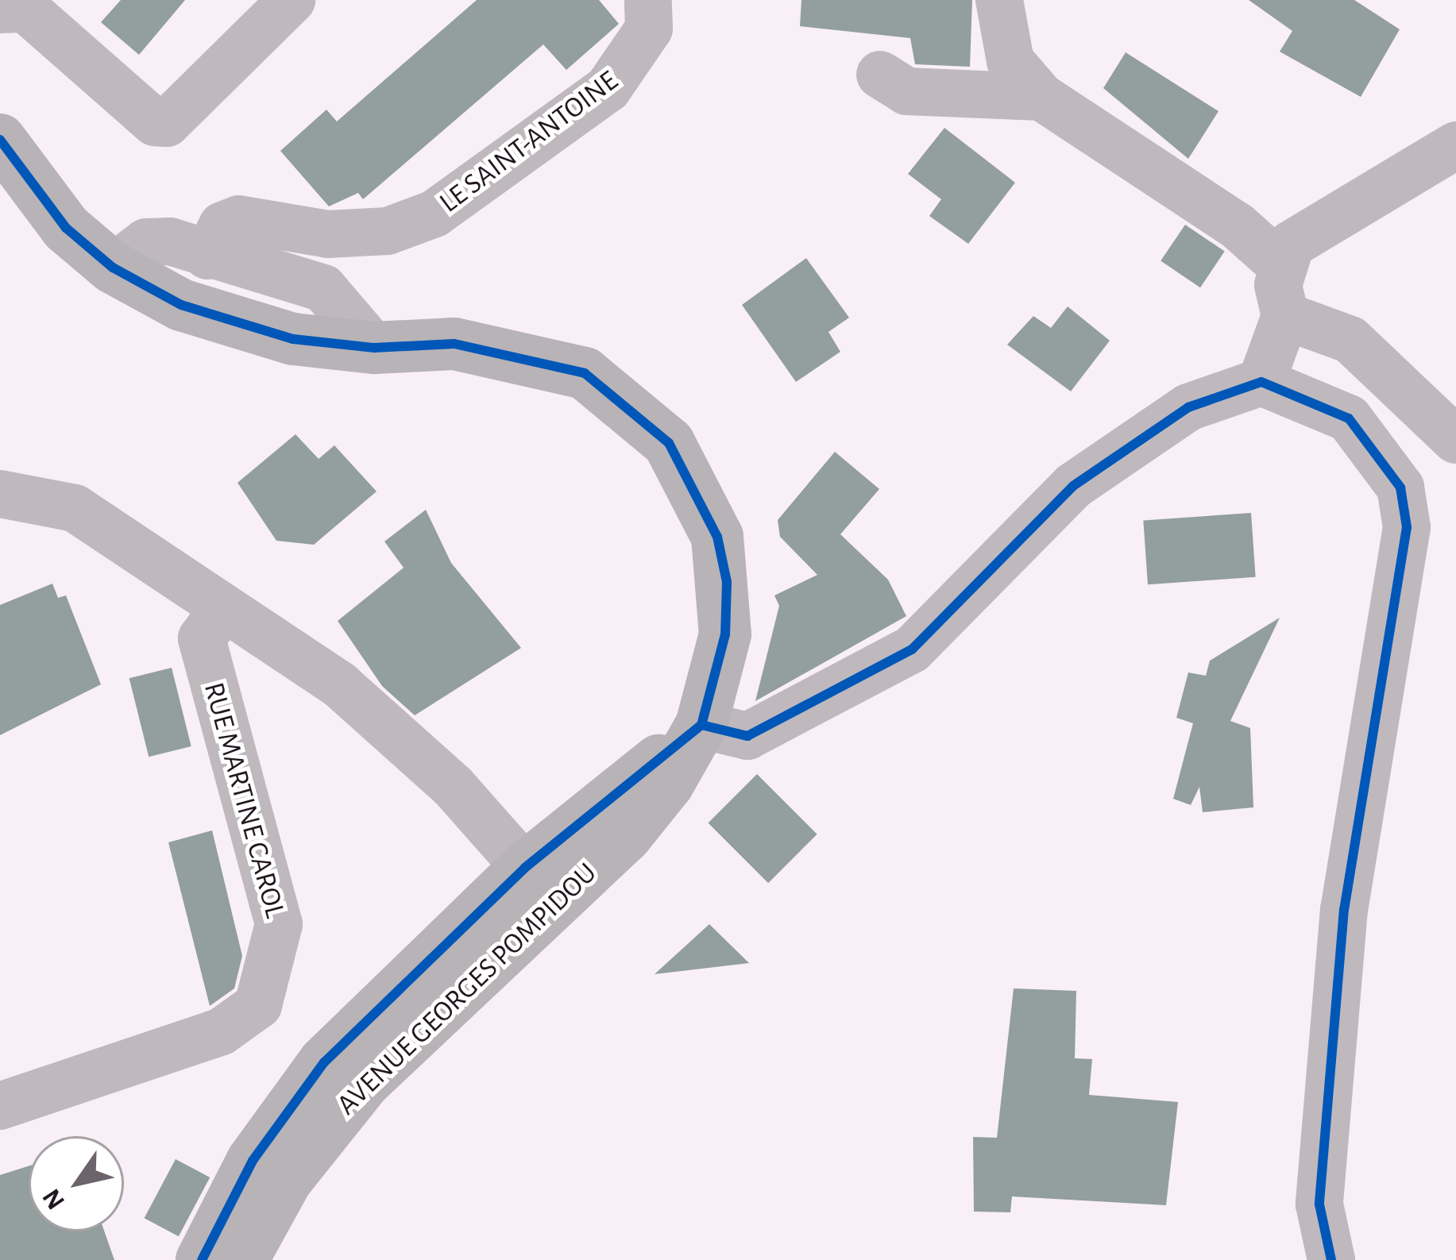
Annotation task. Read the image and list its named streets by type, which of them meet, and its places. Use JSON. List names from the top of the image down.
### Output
{
  "streets": {
    "main road": ["AVENUE GEORGES POMPIDOU"],
    "street": ["LE SAINT-ANTOINE", "RUE MARTINE CAROL"]
  },
  "north": "bottom left"
}
